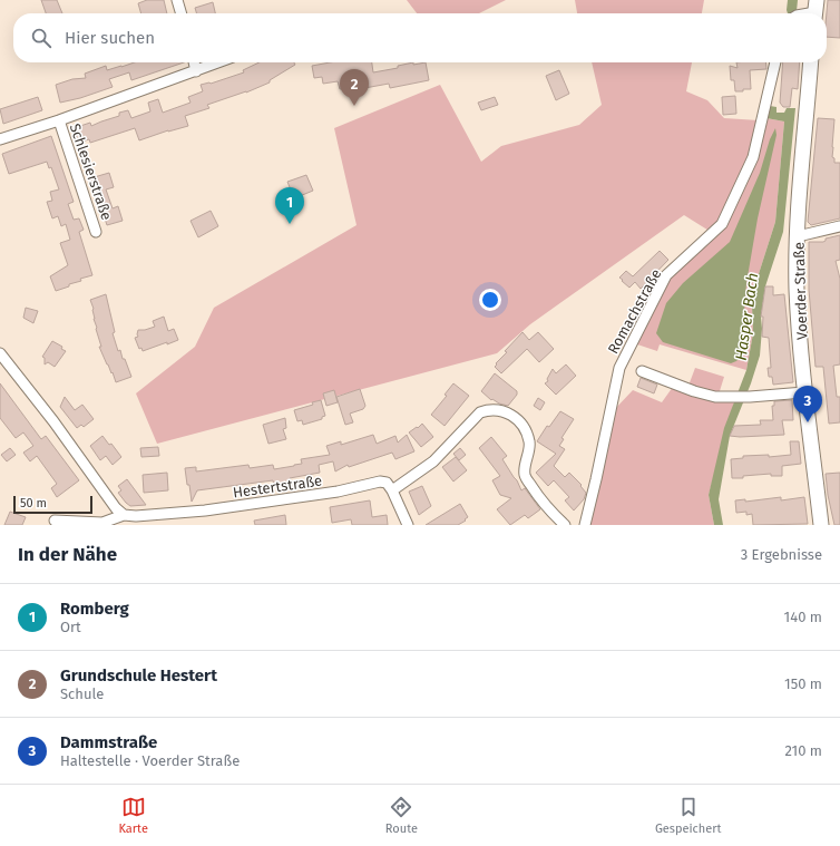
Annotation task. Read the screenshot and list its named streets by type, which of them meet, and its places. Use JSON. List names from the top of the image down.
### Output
{
  "streets": {
    "main road": ["Voerder Straße"],
    "street": ["Schlesierstraße", "Romachstraße", "Hestertstraße"]
  },
  "water": ["Hasper Bach"],
  "scale_bar": "50 m",
  "page": {
    "search": "Hier suchen",
    "pins": ["2", "1", "3"],
    "scale": "50 m",
    "heading": ["In der Nähe", "3 Ergebnisse"],
    "list": [
      {
        "mark": "1",
        "name": "Romberg",
        "note": "Ort",
        "value": "140 m"
      },
      {
        "mark": "2",
        "name": "Grundschule Hestert",
        "note": "Schule",
        "value": "150 m"
      },
      {
        "mark": "3",
        "name": "Dammstraße",
        "note": "Haltestelle · Voerder Straße",
        "value": "210 m"
      }
    ],
    "nav": ["Karte", "Route", "Gespeichert"]
  }
}
